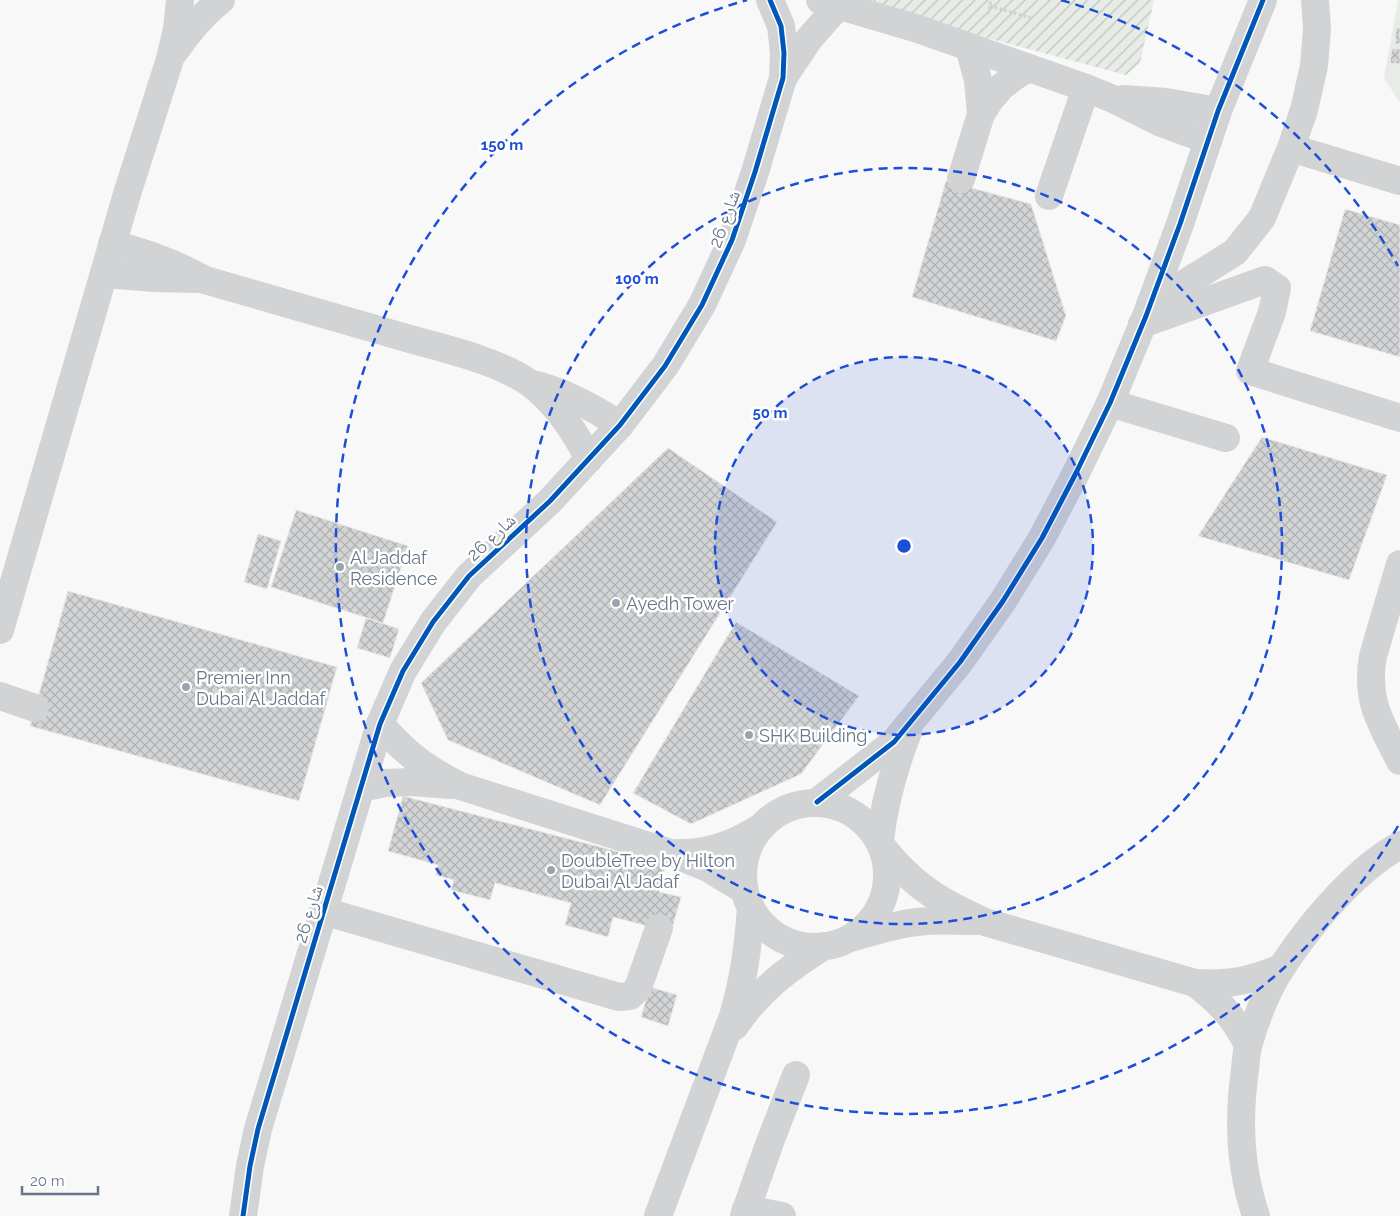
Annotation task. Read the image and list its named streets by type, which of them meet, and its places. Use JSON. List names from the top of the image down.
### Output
{
  "streets": {
    "street": ["شارع 26"]
  },
  "places": [
    "Al Jaddaf Residence",
    "Ayedh Tower",
    "Premier Inn Dubai Al Jaddaf",
    "SHK Building",
    "DoubleTree by Hilton Dubai Al Jadaf"
  ],
  "scale_bar": "20 m",
  "rings": ["150 m", "100 m", "50 m"]
}
